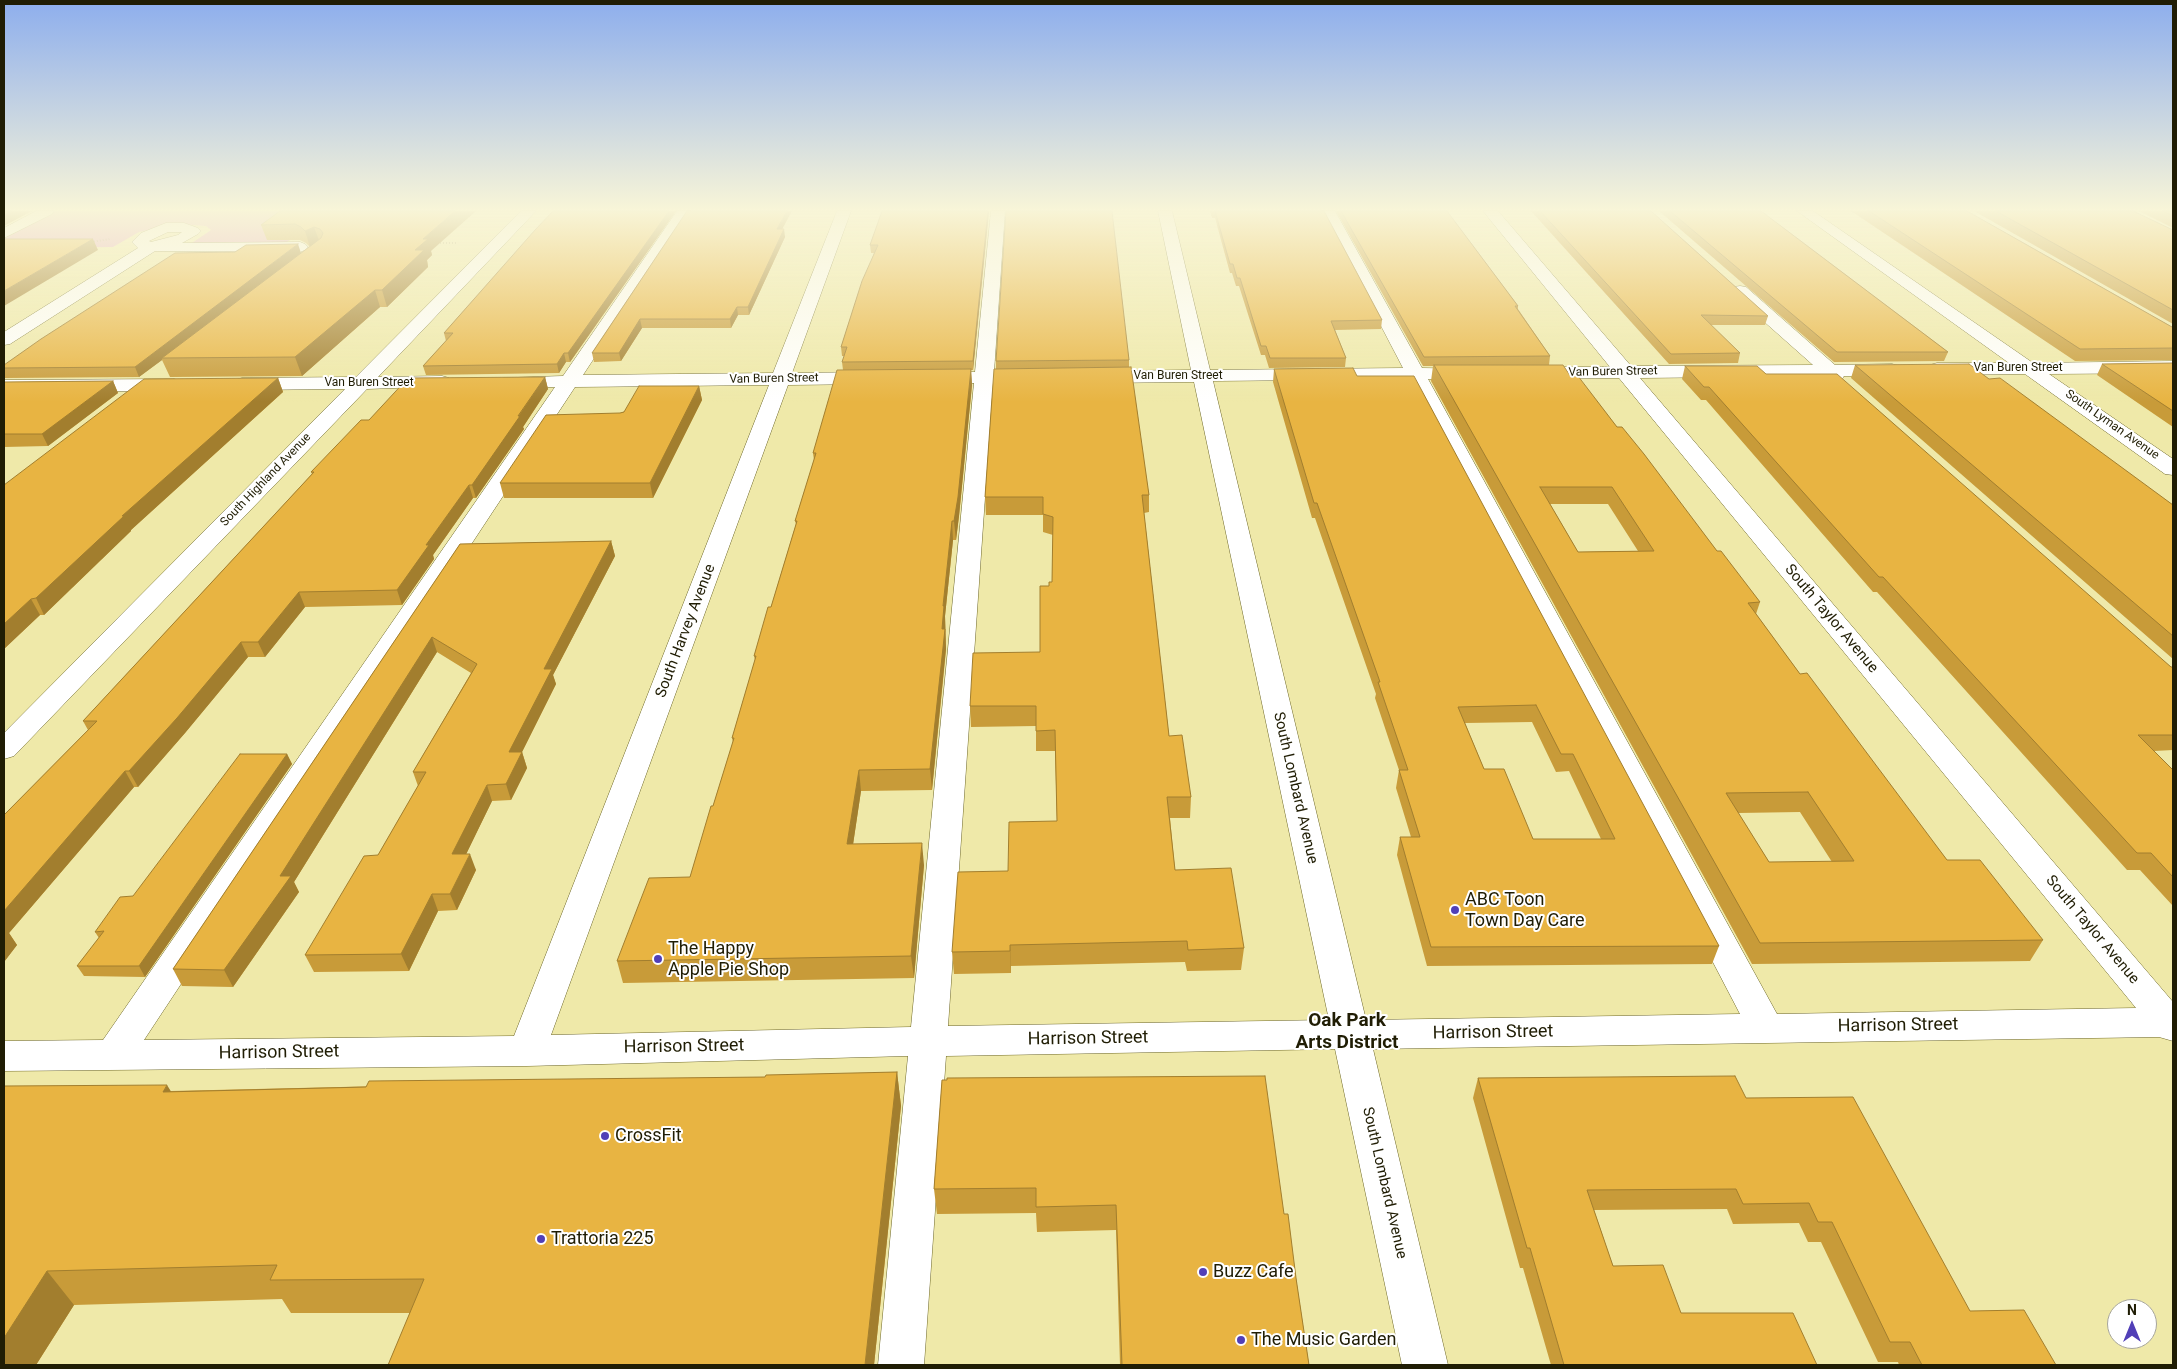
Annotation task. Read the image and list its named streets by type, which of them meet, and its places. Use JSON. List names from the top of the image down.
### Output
{
  "streets": {
    "street": [
      "Van Buren Street",
      "South Lyman Avenue",
      "South Highland Avenue",
      "South Taylor Avenue",
      "South Harvey Avenue",
      "South Lombard Avenue",
      "Harrison Street"
    ]
  },
  "crossings": [
    ["Van Buren Street", "South Lyman Avenue"],
    ["Van Buren Street", "South Highland Avenue"],
    ["Van Buren Street", "South Taylor Avenue"],
    ["Van Buren Street", "South Harvey Avenue"],
    ["Van Buren Street", "South Lombard Avenue"],
    ["South Taylor Avenue", "Harrison Street"],
    ["South Harvey Avenue", "Harrison Street"],
    ["South Lombard Avenue", "Harrison Street"]
  ],
  "districts": ["Oak Park Arts District"],
  "places": [
    "ABC Toon Town Day Care",
    "The Happy Apple Pie Shop",
    "CrossFit",
    "Trattoria 225",
    "Buzz Cafe",
    "The Music Garden"
  ],
  "north": "top"
}
